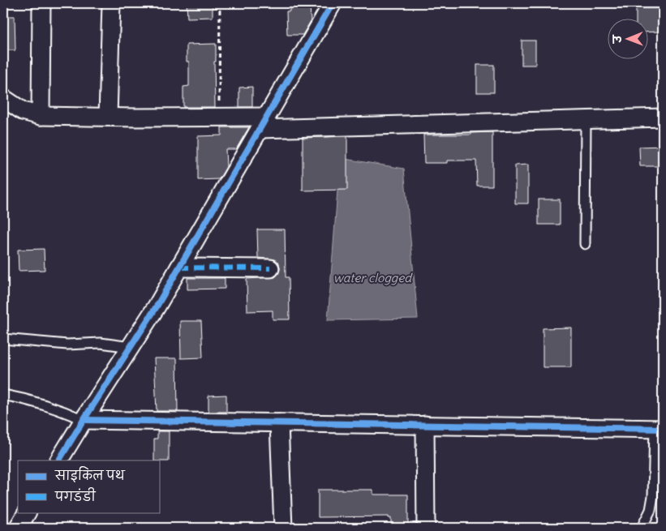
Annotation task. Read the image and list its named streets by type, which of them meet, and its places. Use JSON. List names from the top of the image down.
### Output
{
  "water": ["water clogged"],
  "legend": ["साइकिल पथ", "पगडंडी"],
  "north": "left"
}
